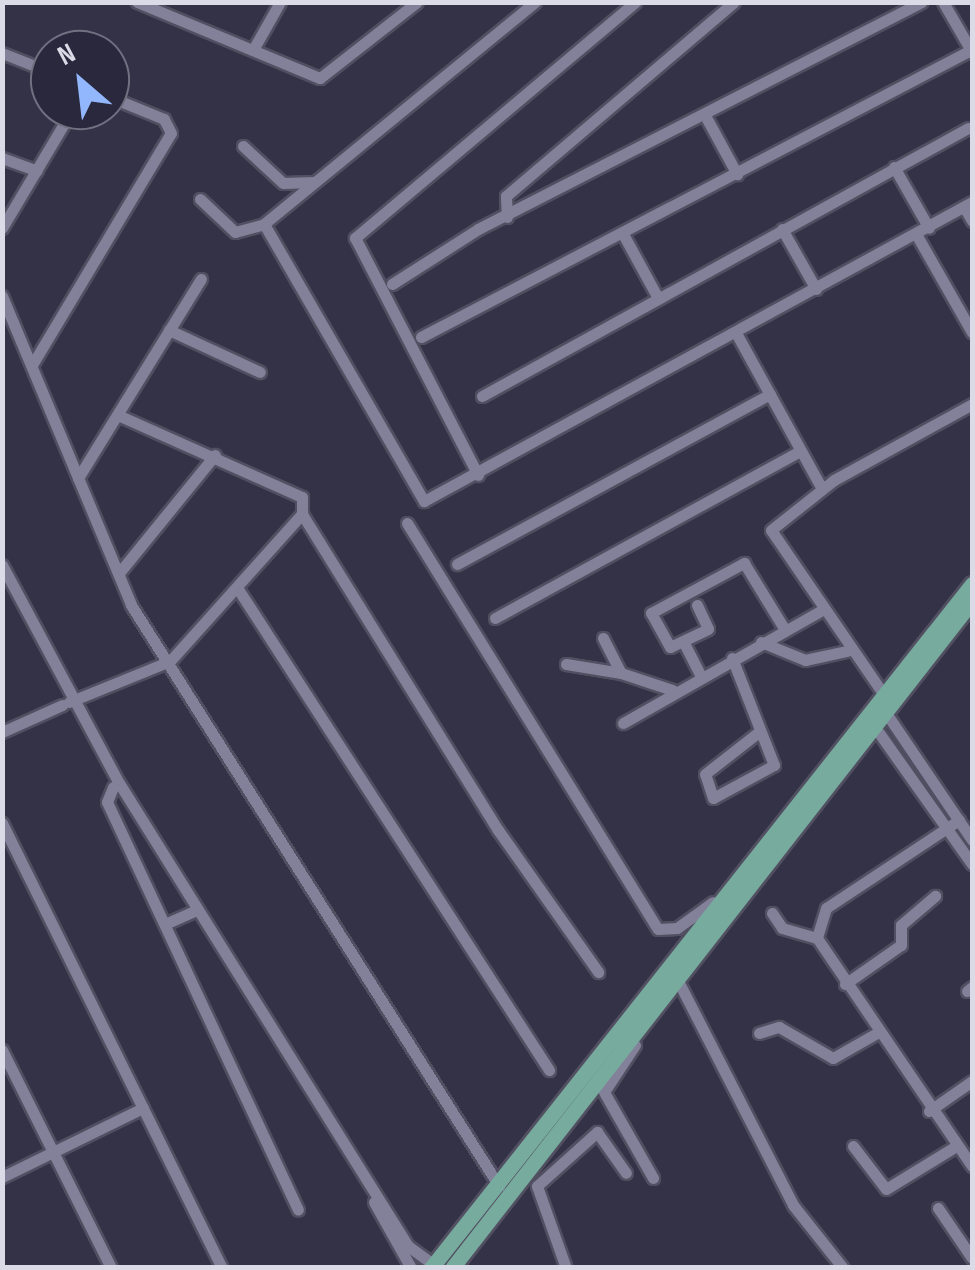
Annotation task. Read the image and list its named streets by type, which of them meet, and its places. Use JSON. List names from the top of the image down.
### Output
{
  "north": "top left"
}
